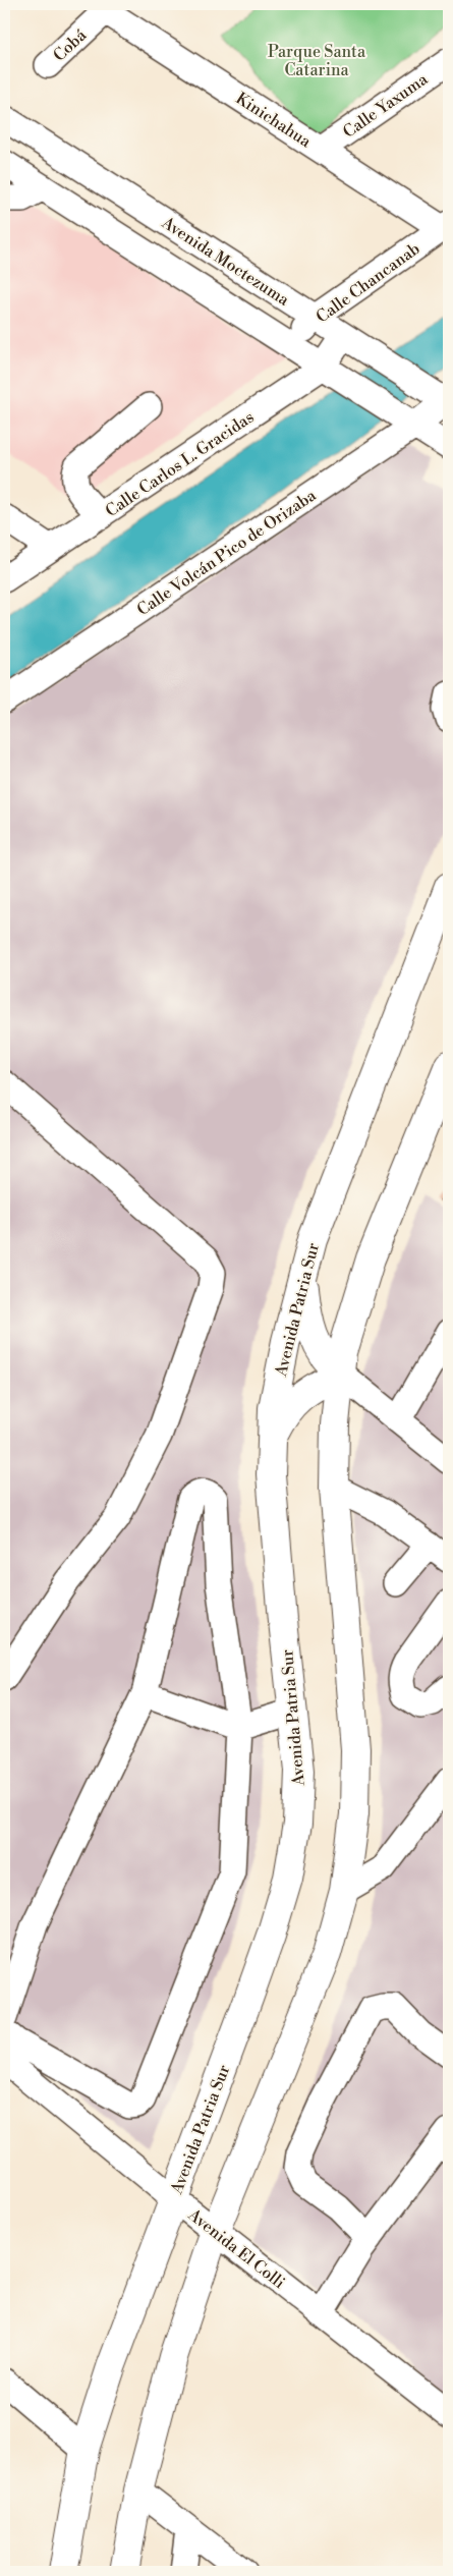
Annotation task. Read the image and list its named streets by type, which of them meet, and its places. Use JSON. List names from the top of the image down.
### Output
{
  "streets": {
    "main road": ["Avenida Patria Sur"],
    "street": [
      "Cobá",
      "Calle Yaxuma",
      "Kinichahua",
      "Avenida Moctezuma",
      "Calle Chancanab",
      "Calle Carlos L. Gracidas",
      "Calle Volcán Pico de Orizaba",
      "Avenida El Colli"
    ]
  },
  "crossings": [
    ["Cobá", "Kinichahua"],
    ["Calle Yaxuma", "Kinichahua"],
    ["Kinichahua", "Calle Chancanab"],
    ["Avenida Moctezuma", "Calle Chancanab"],
    ["Avenida Moctezuma", "Calle Carlos L. Gracidas"],
    ["Avenida Moctezuma", "Calle Volcán Pico de Orizaba"],
    ["Avenida Patria Sur", "Avenida El Colli"]
  ],
  "parks": ["Parque Santa Catarina"]
}
